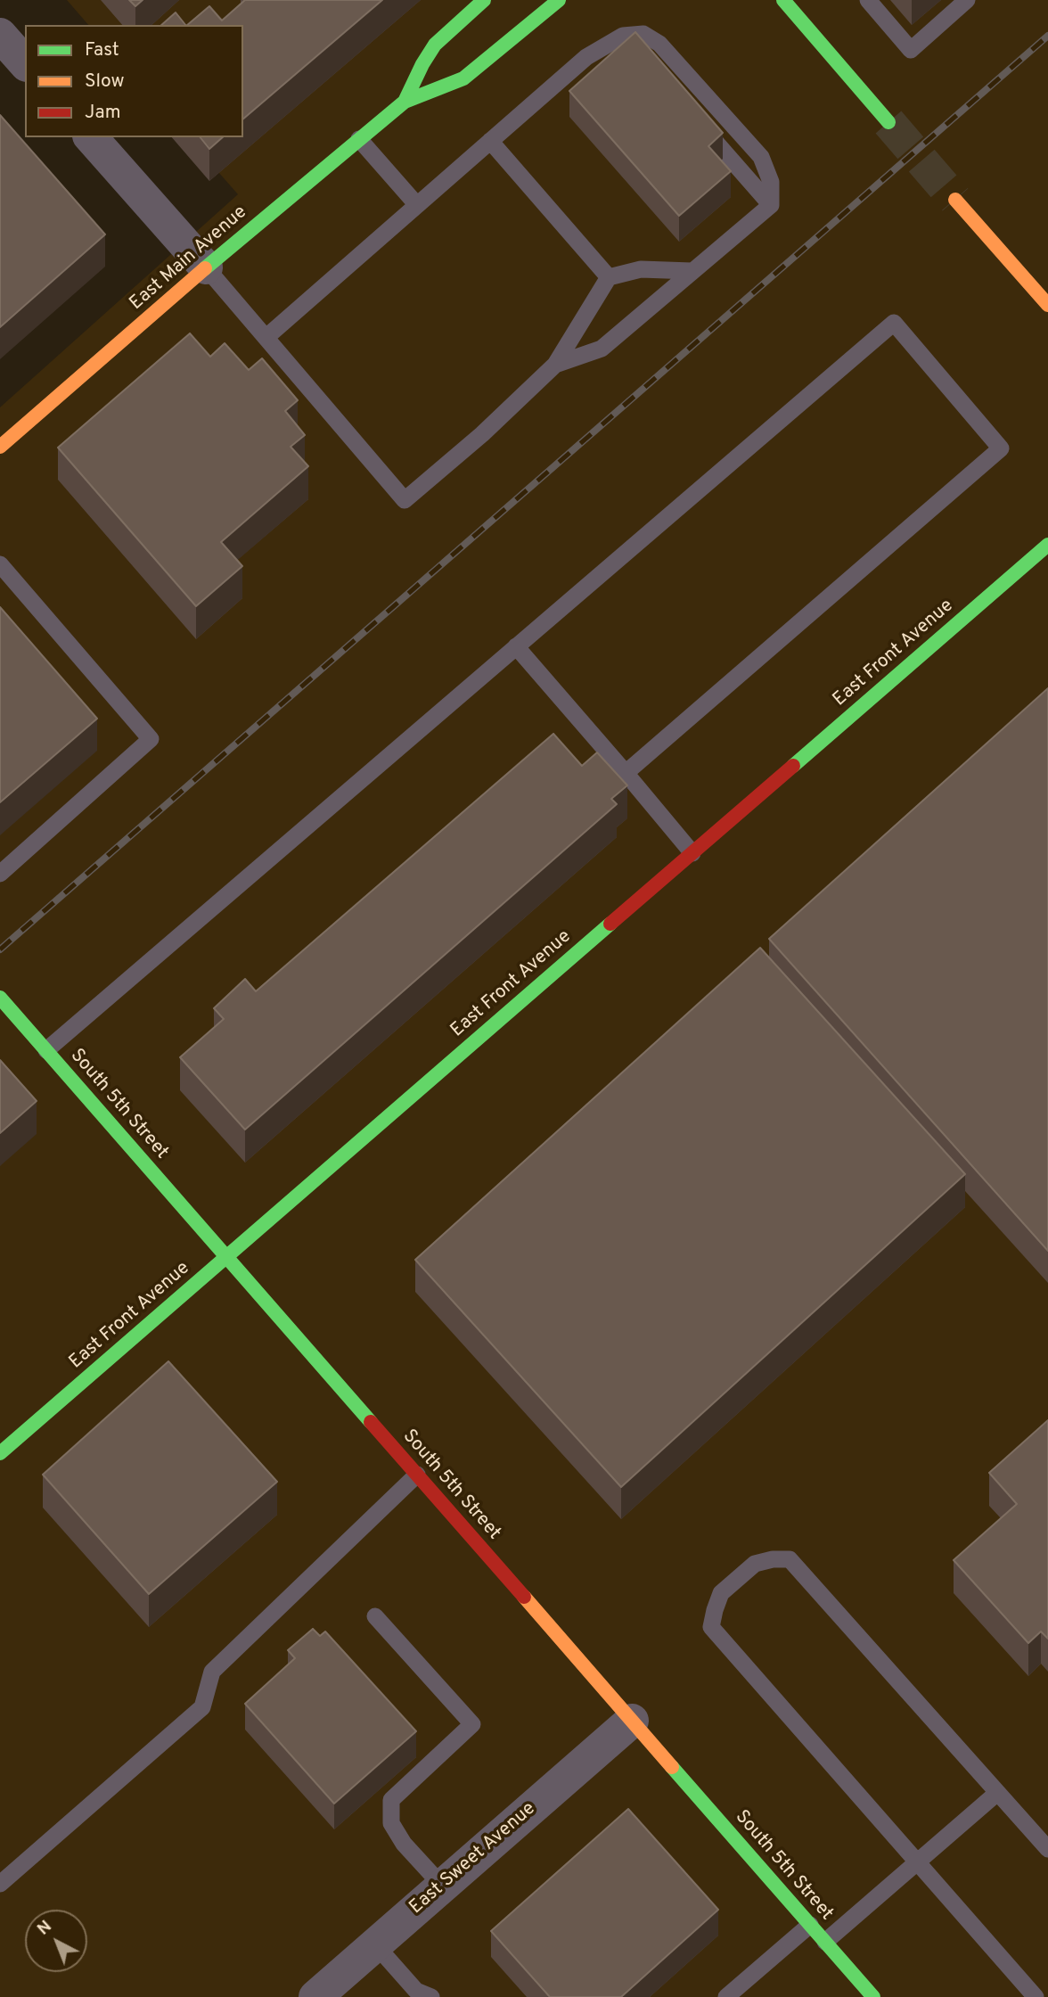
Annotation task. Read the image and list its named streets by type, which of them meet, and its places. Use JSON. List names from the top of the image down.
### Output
{
  "streets": {
    "street": [
      "East Main Avenue",
      "East Front Avenue",
      "South 5th Street",
      "East Sweet Avenue"
    ]
  },
  "crossings": [
    ["East Front Avenue", "South 5th Street"],
    ["South 5th Street", "East Sweet Avenue"]
  ],
  "legend": ["Fast", "Slow", "Jam"],
  "north": "top left"
}
